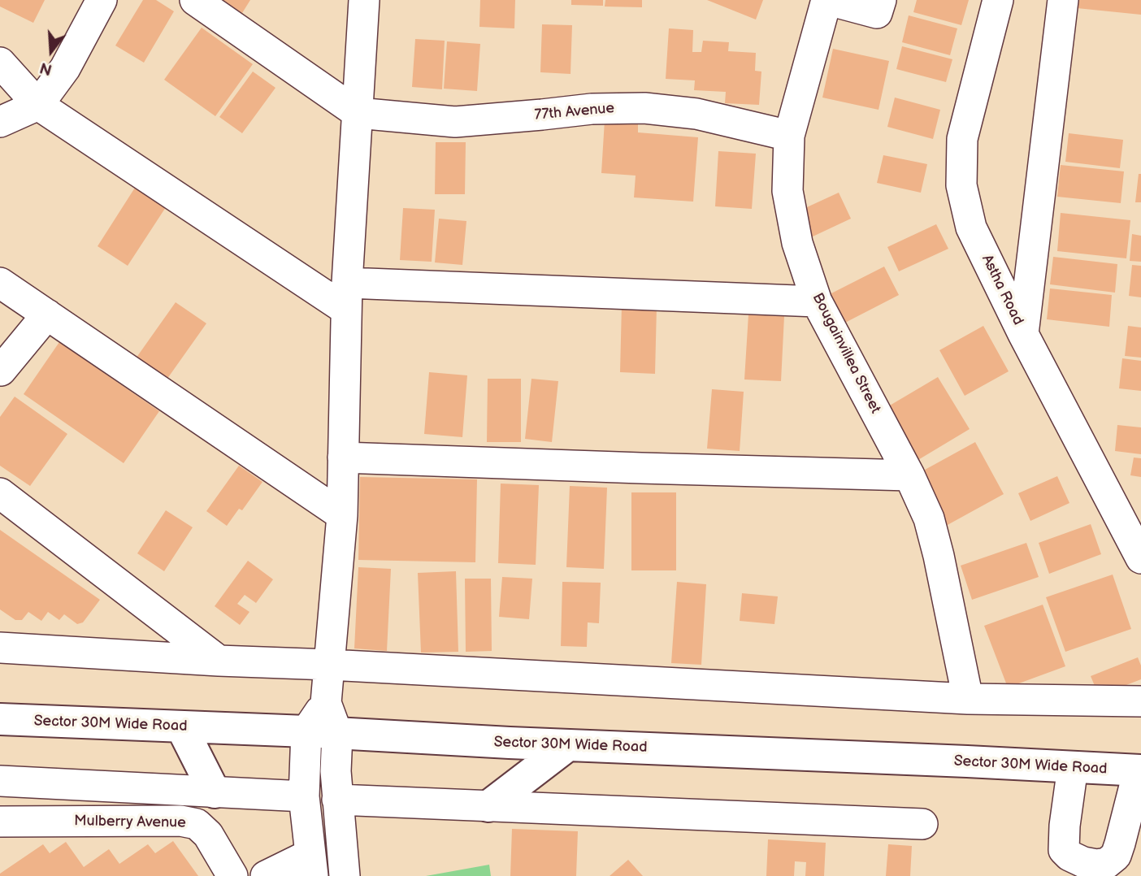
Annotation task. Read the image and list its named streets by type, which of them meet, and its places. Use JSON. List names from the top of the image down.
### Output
{
  "streets": {
    "main road": ["Sector 30M Wide Road"],
    "street": [
      "77th Avenue",
      "Astha Road",
      "Bougainvillea Street",
      "Mulberry Avenue"
    ]
  },
  "crossings": [
    ["77th Avenue", "Bougainvillea Street"]
  ],
  "north": "bottom"
}
